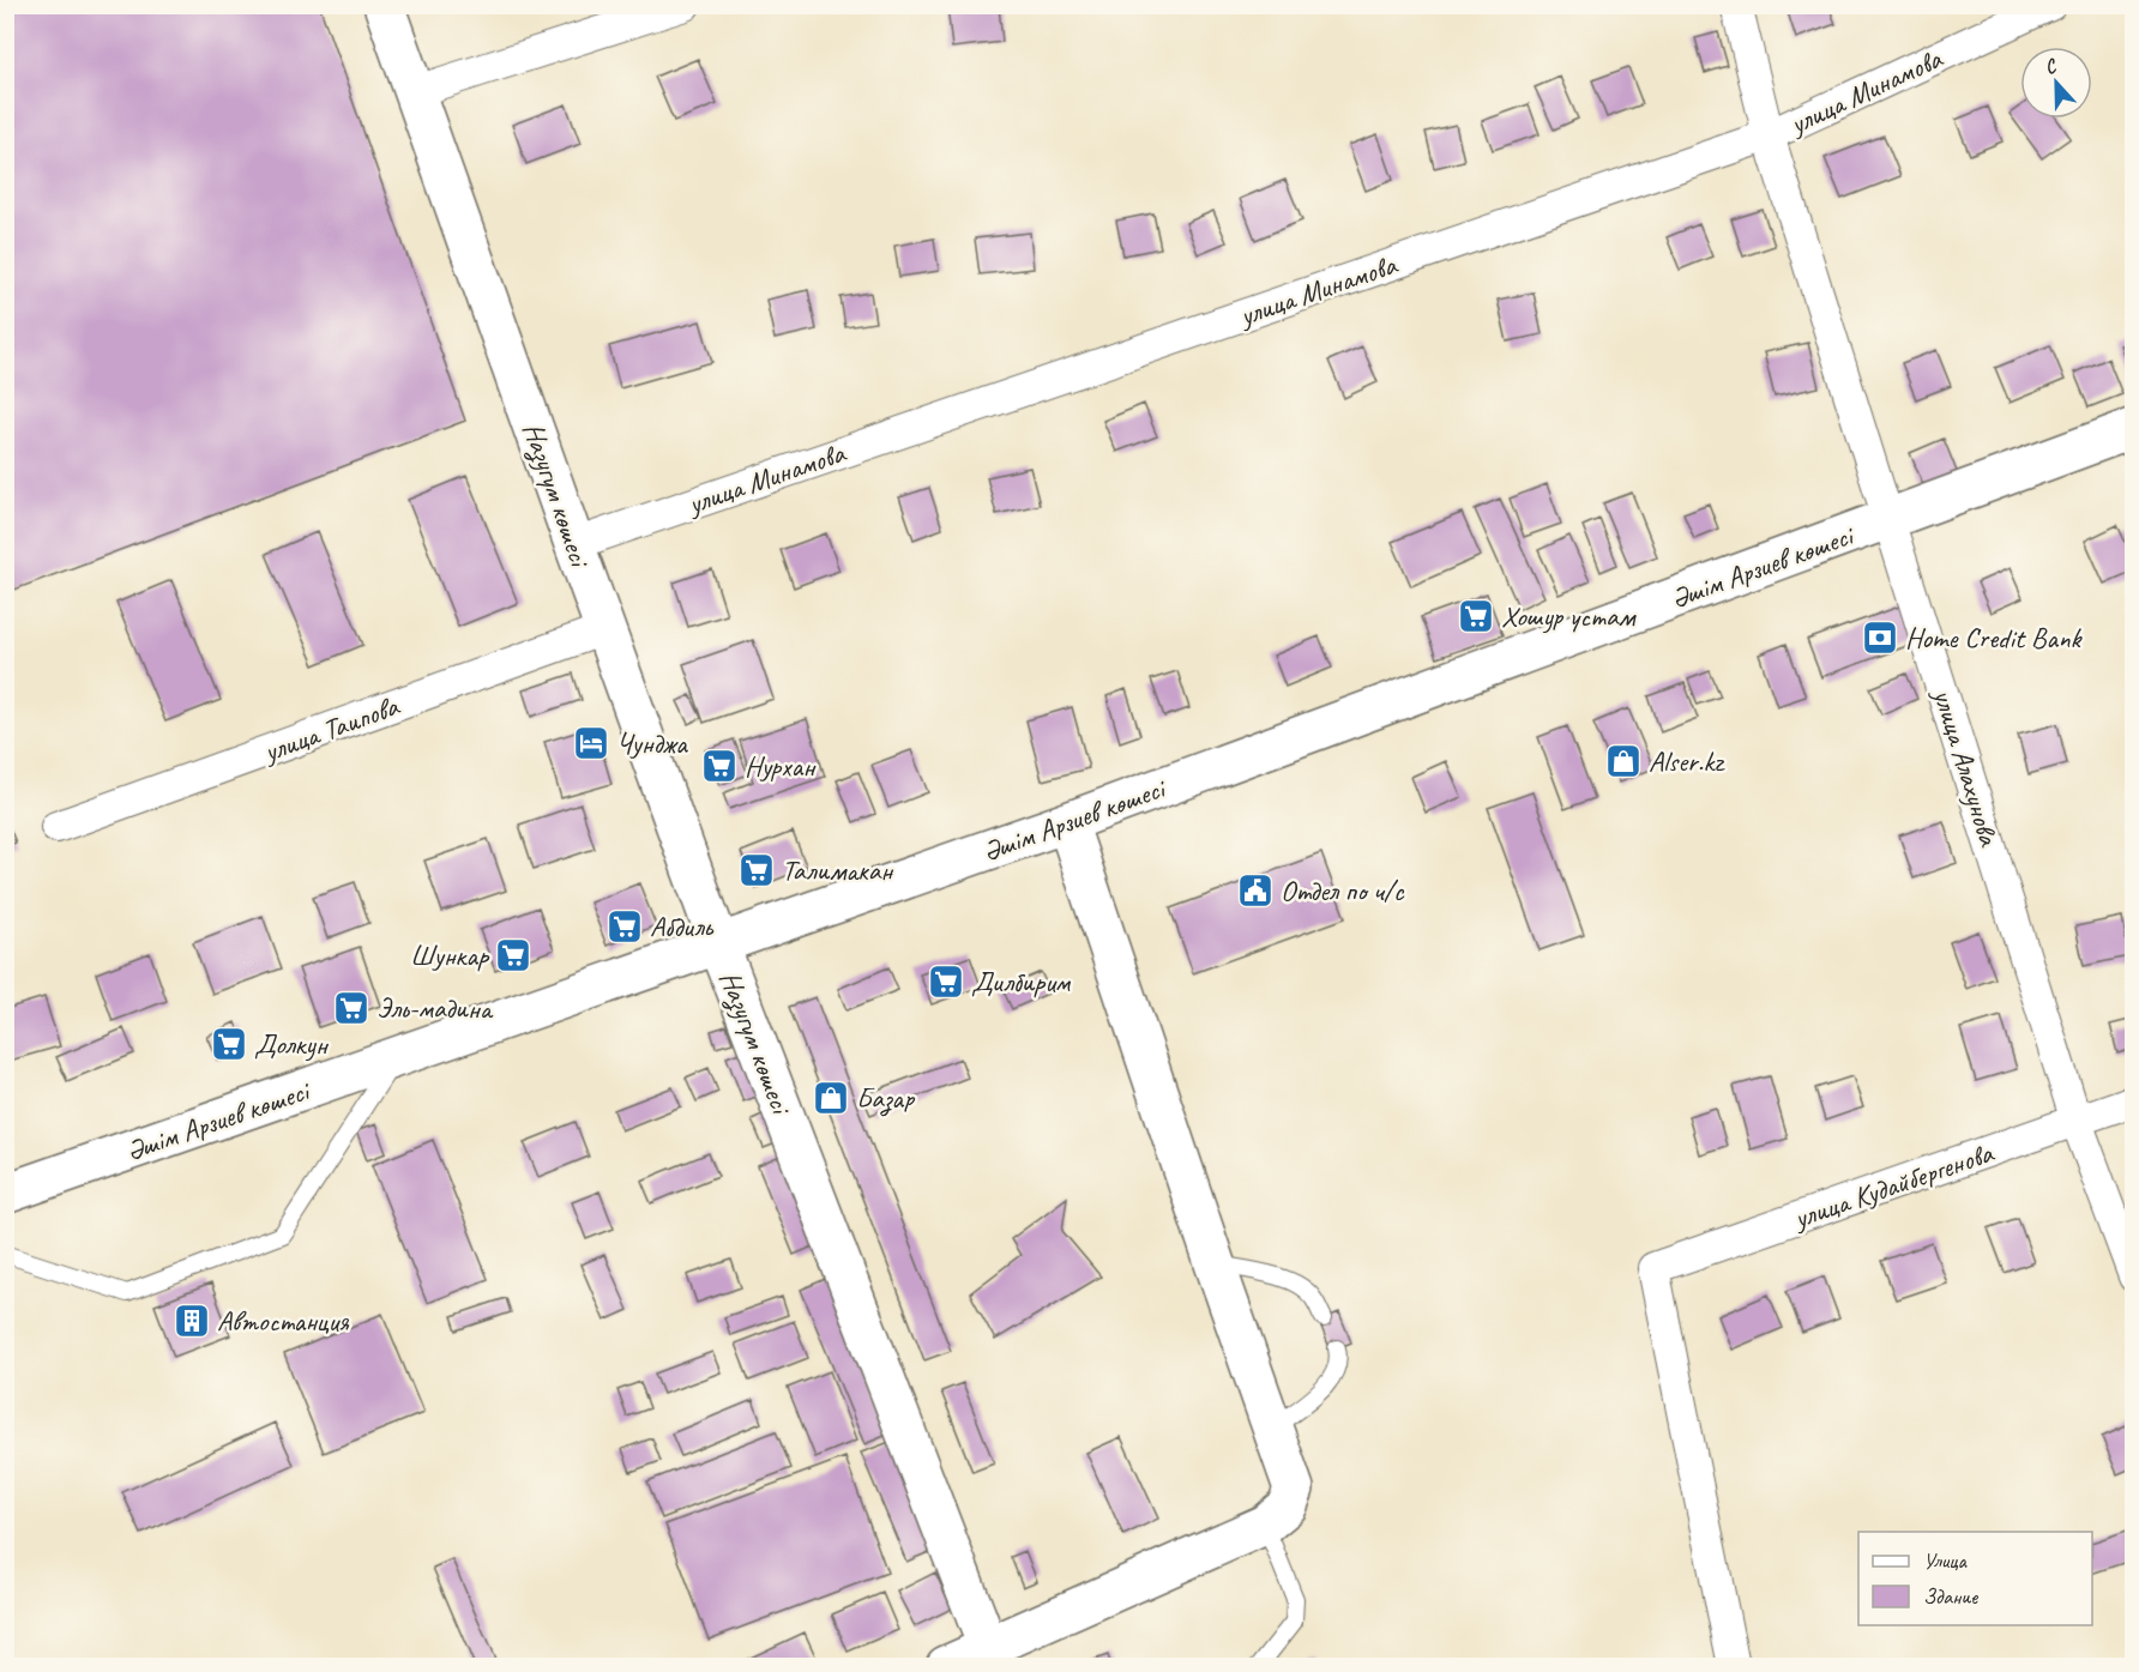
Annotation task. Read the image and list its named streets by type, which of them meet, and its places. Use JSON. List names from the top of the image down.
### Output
{
  "streets": {
    "street": [
      "улица Минамова",
      "Назугум көшесі",
      "Әшім Арзиев көшесі",
      "улица Таипова",
      "улица Алахунова",
      "улица Кудайбергенова"
    ]
  },
  "crossings": [
    ["улица Минамова", "Назугум көшесі"],
    ["улица Минамова", "улица Алахунова"],
    ["Назугум көшесі", "Әшім Арзиев көшесі"],
    ["Назугум көшесі", "улица Таипова"],
    ["Әшім Арзиев көшесі", "улица Алахунова"],
    ["улица Алахунова", "улица Кудайбергенова"]
  ],
  "places": {
    "supermarket": [
      "Хошур устам",
      "Нурхан",
      "Талимакан",
      "Абдиль",
      "Шункар",
      "Дилбирим",
      "Эль-мадина",
      "Долкун"
    ],
    "bank": ["Home Credit Bank"],
    "hotel": ["Чунджа"],
    "shop": ["Alser.kz", "Базар"],
    "public building": ["Отдел по ч/с"],
    "building": ["Автостанция"]
  },
  "legend": ["Улица", "Здание"],
  "north": "top"
}
